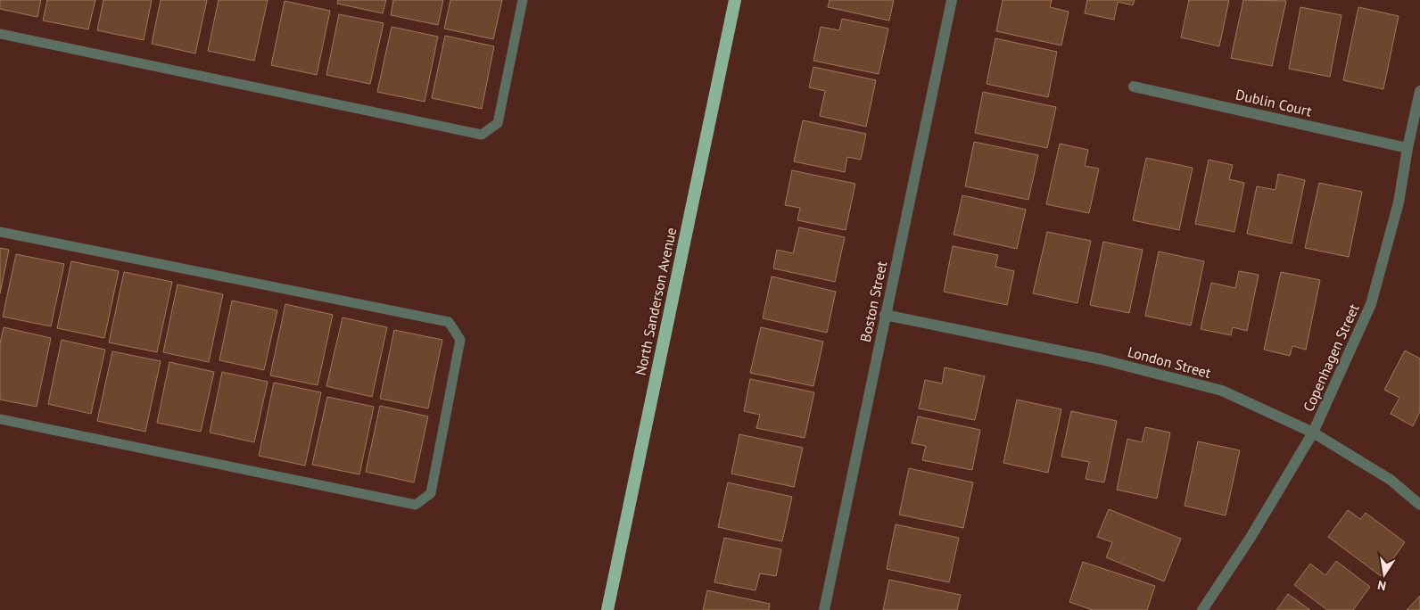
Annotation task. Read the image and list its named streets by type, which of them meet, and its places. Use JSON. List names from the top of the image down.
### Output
{
  "streets": {
    "highway": ["North Sanderson Avenue"],
    "street": [
      "Dublin Court",
      "Boston Street",
      "Copenhagen Street",
      "London Street"
    ]
  },
  "crossings": [
    ["Dublin Court", "Copenhagen Street"],
    ["Boston Street", "London Street"],
    ["Copenhagen Street", "London Street"]
  ],
  "north": "bottom"
}
